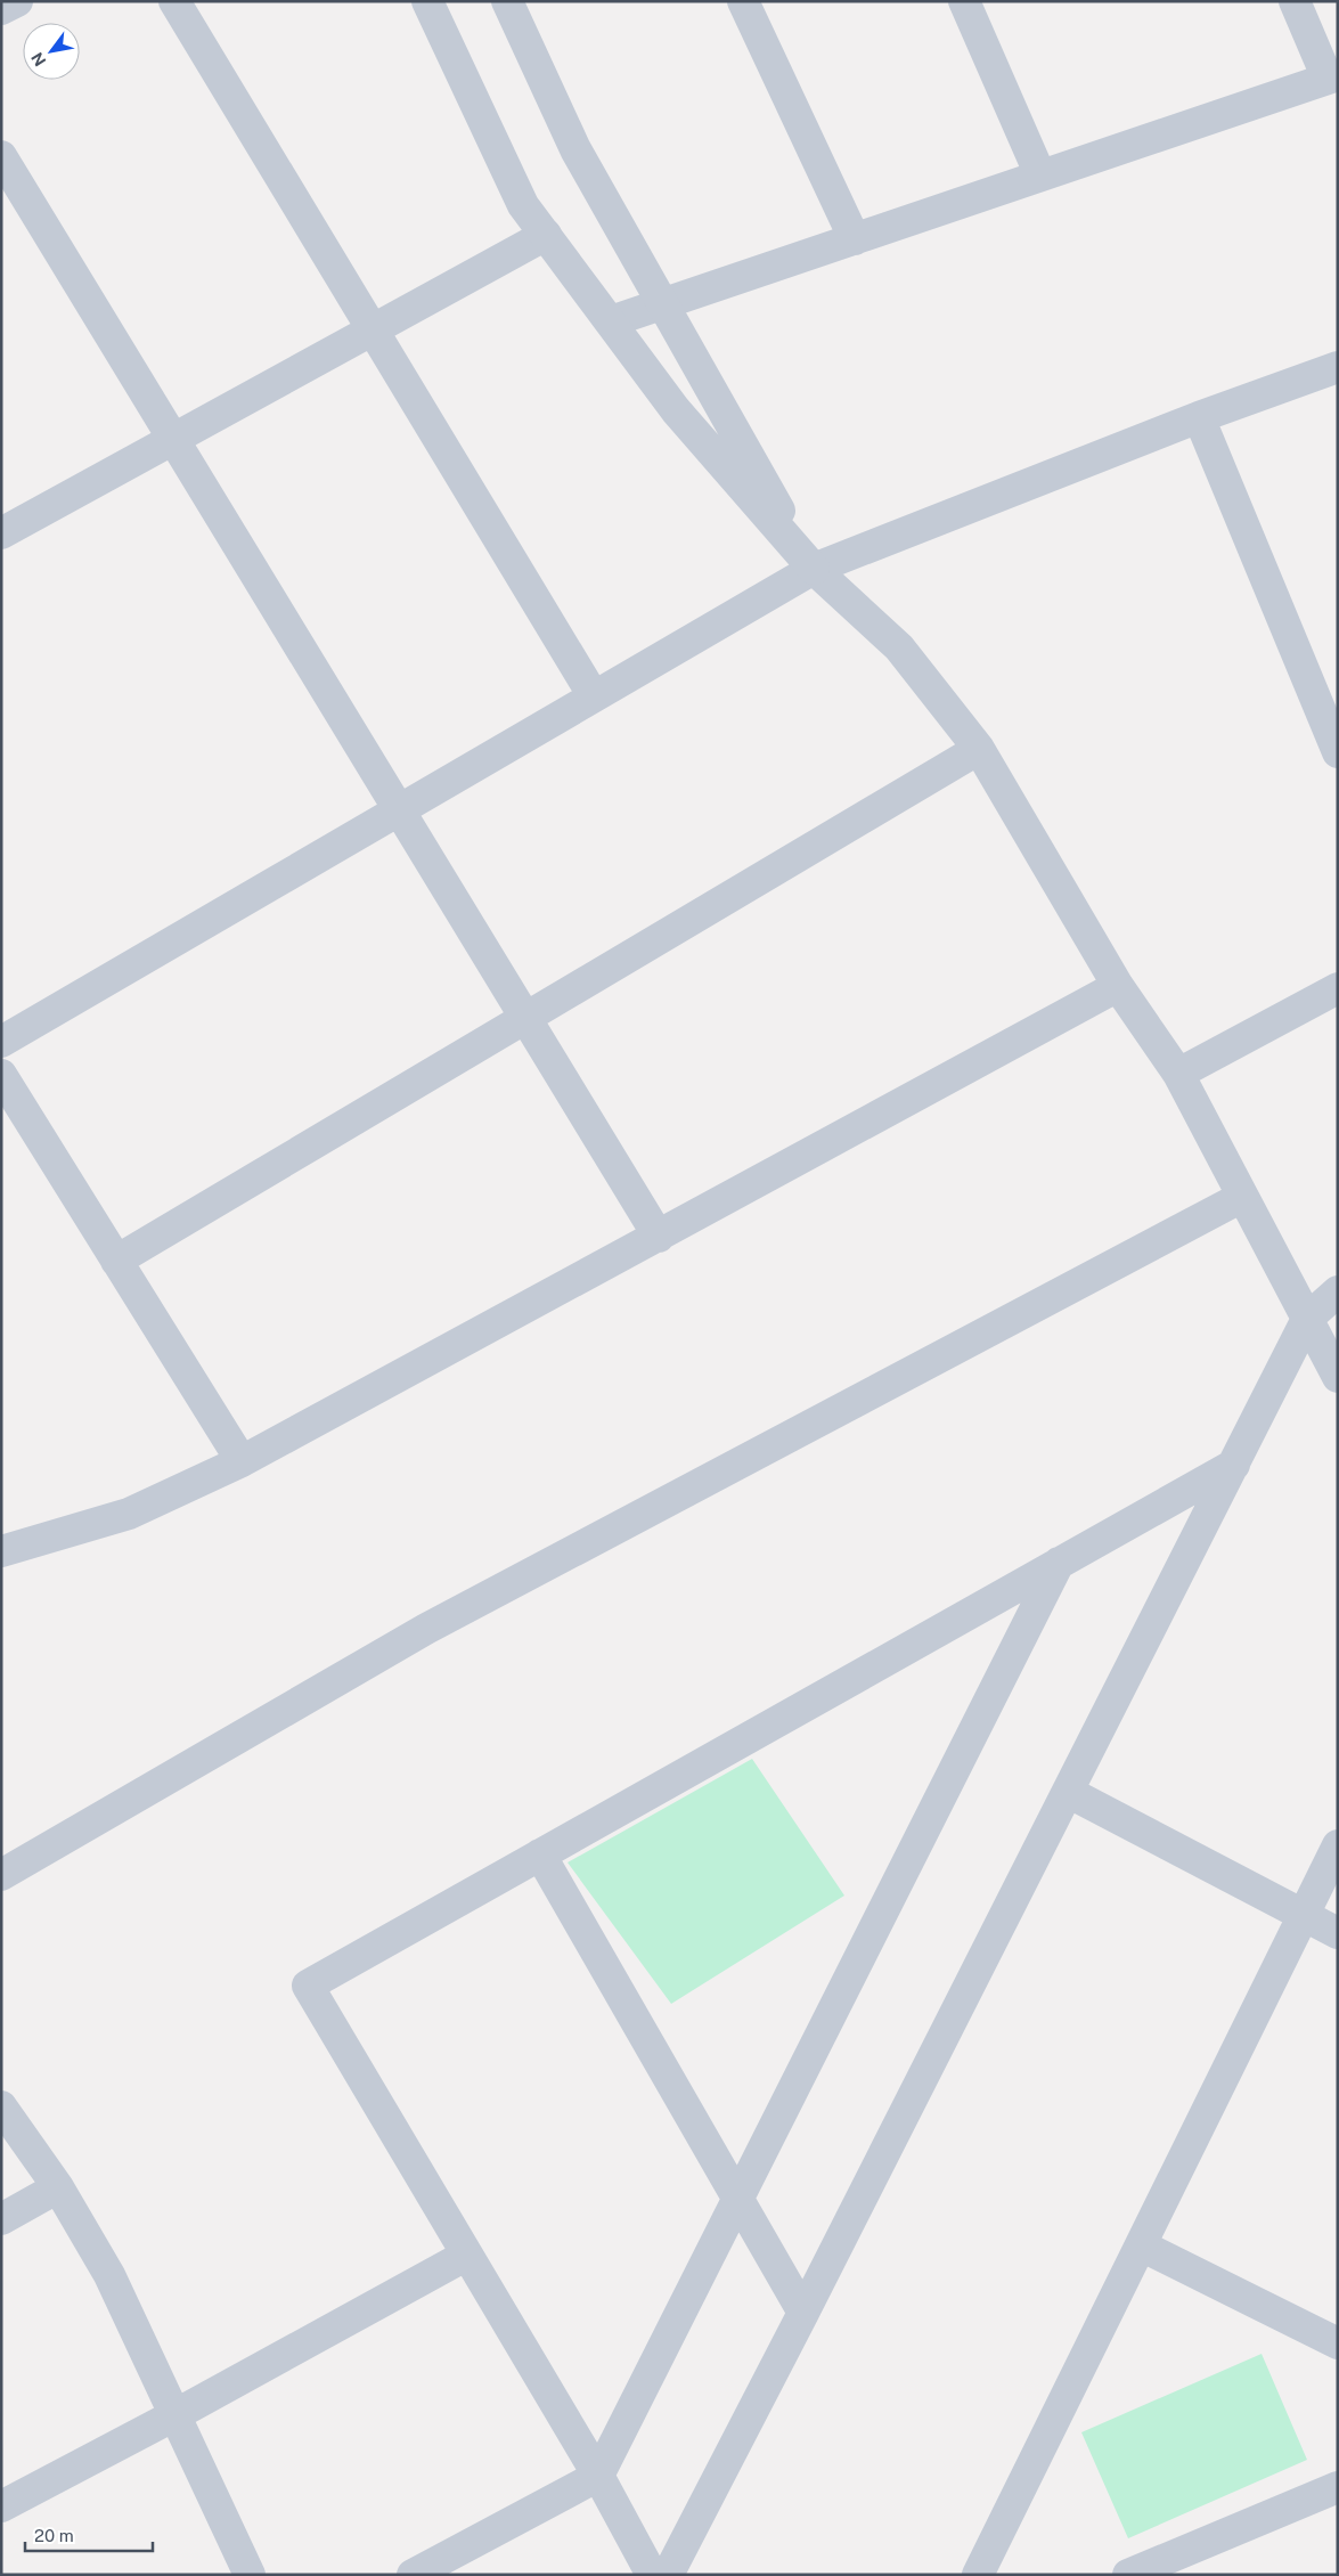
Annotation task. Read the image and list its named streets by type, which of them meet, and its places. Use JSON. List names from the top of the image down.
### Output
{
  "scale_bar": "20 m",
  "north": "bottom left"
}
